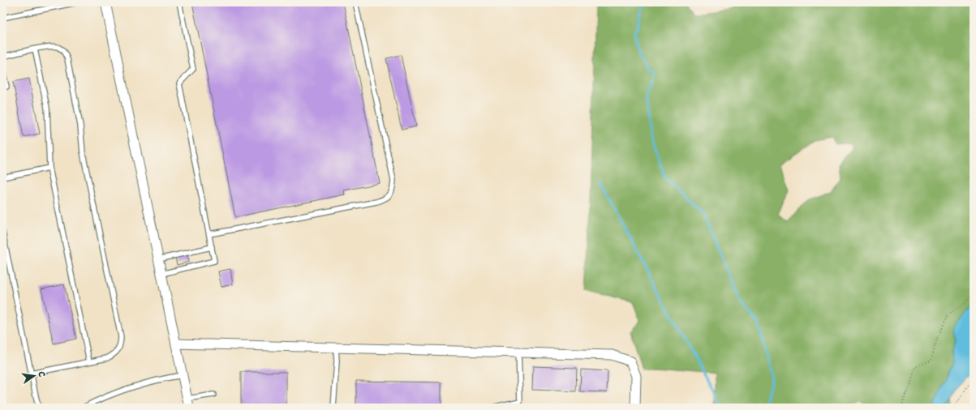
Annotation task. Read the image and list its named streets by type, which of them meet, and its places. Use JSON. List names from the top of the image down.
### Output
{
  "north": "right"
}
